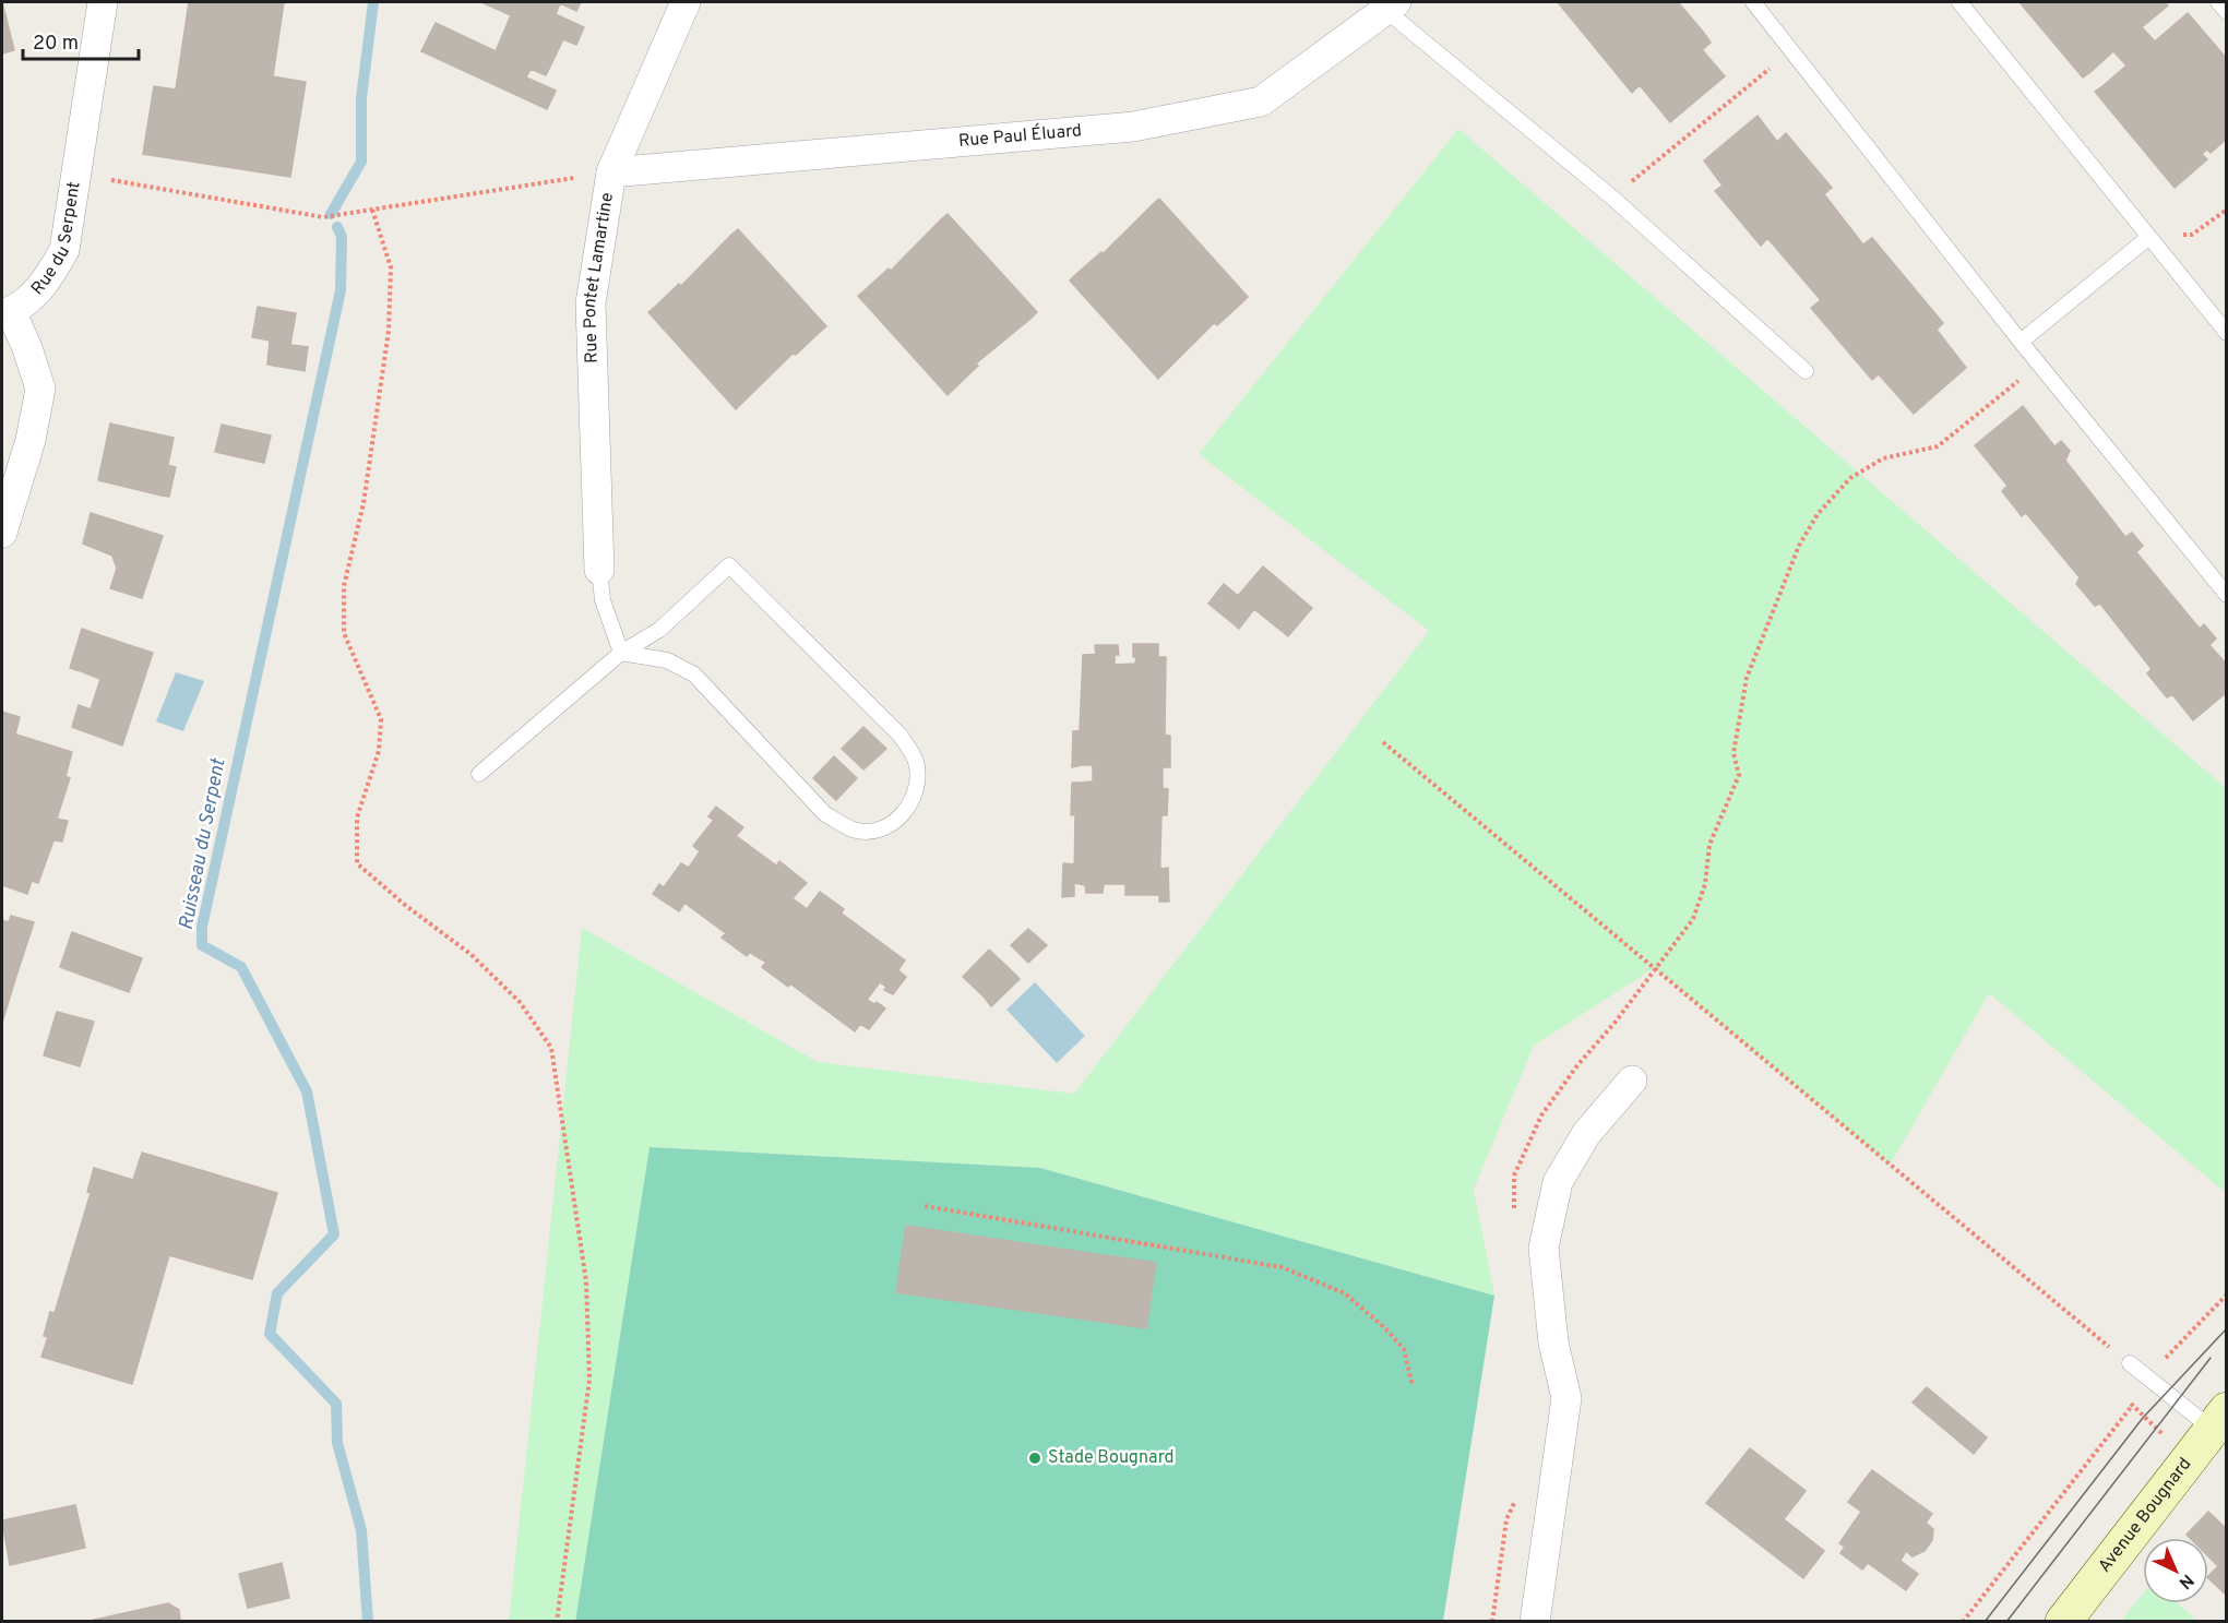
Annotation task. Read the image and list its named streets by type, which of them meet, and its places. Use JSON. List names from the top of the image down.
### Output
{
  "streets": {
    "main road": ["Avenue Bougnard"],
    "street": ["Rue Paul Éluard", "Rue du Serpent", "Rue Pontet Lamartine"]
  },
  "crossings": [
    ["Rue Paul Éluard", "Rue Pontet Lamartine"]
  ],
  "water": ["Ruisseau du Serpent"],
  "places": ["Stade Bougnard"],
  "scale_bar": "20 m",
  "north": "bottom right"
}
